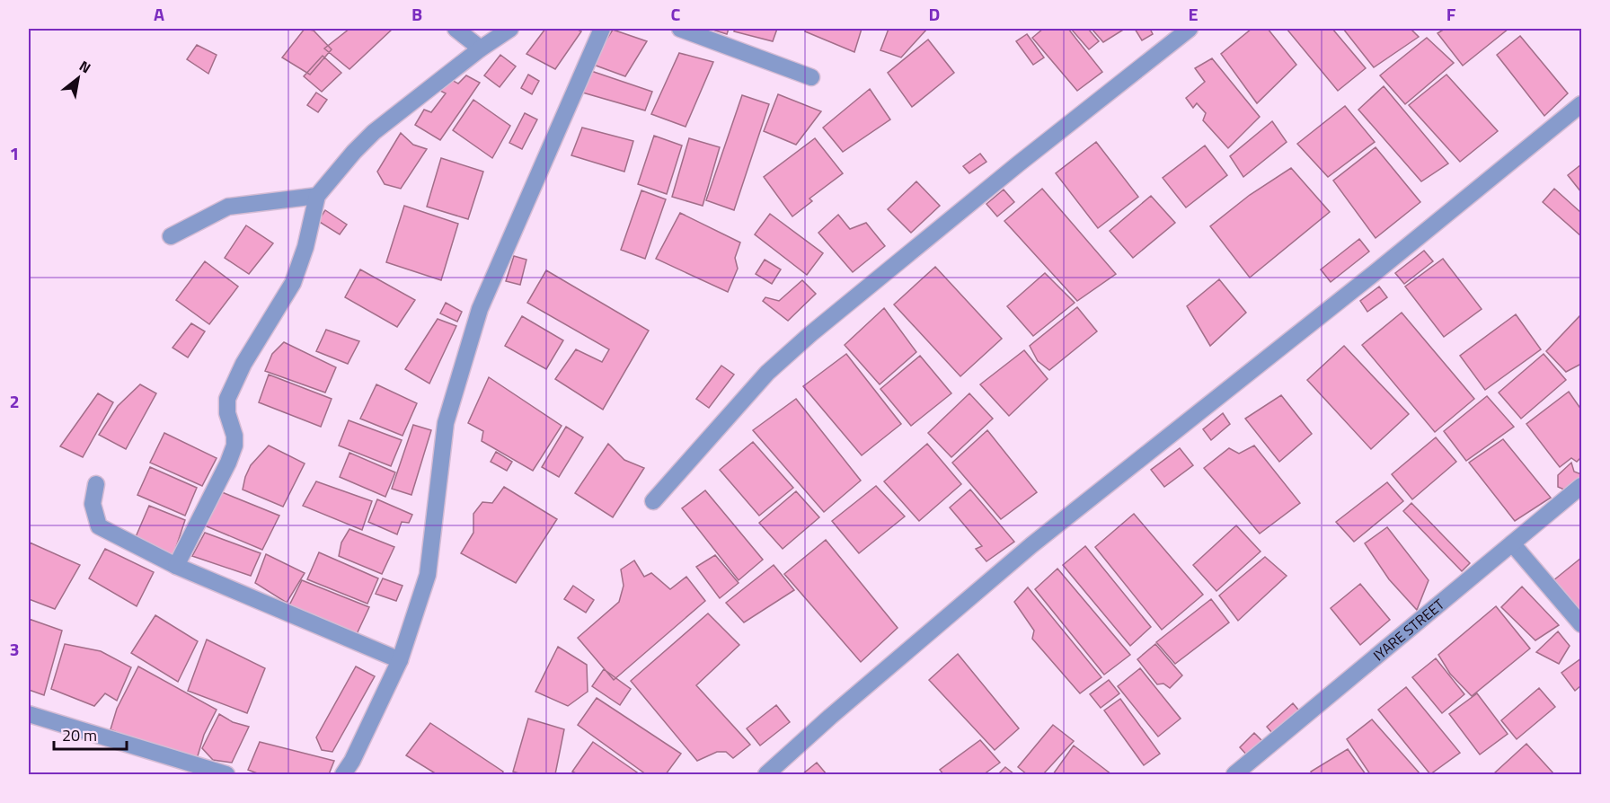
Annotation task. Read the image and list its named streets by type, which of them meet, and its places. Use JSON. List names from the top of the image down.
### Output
{
  "streets": {
    "street": ["IYARE STREET"]
  },
  "scale_bar": "20 m",
  "north": "top right",
  "grid": {
    "columns": [
      "A",
      "B",
      "C",
      "D",
      "E",
      "F"
    ],
    "rows": ["1", "2", "3"]
  }
}
